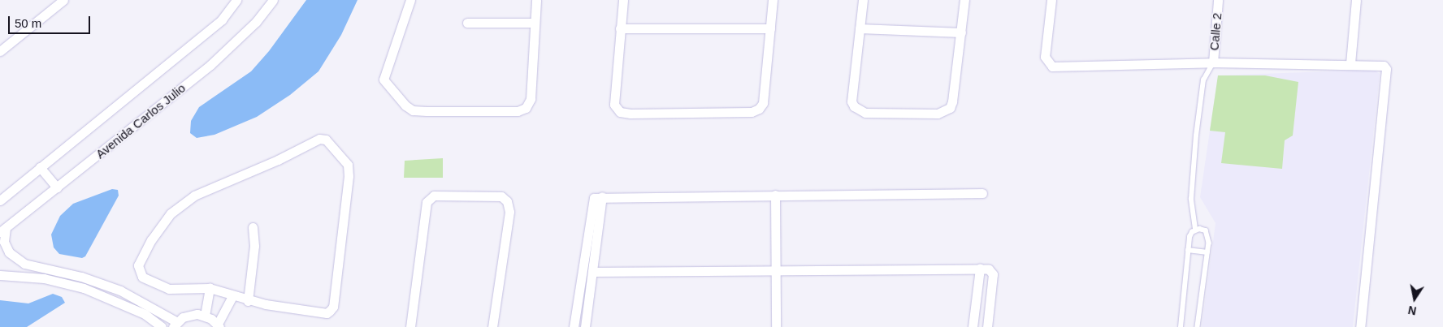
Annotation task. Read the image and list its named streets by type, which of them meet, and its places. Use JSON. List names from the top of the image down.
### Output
{
  "streets": {
    "street": ["Calle 2", "Avenida Carlos Julio"]
  },
  "scale_bar": "50 m",
  "north": "bottom"
}
